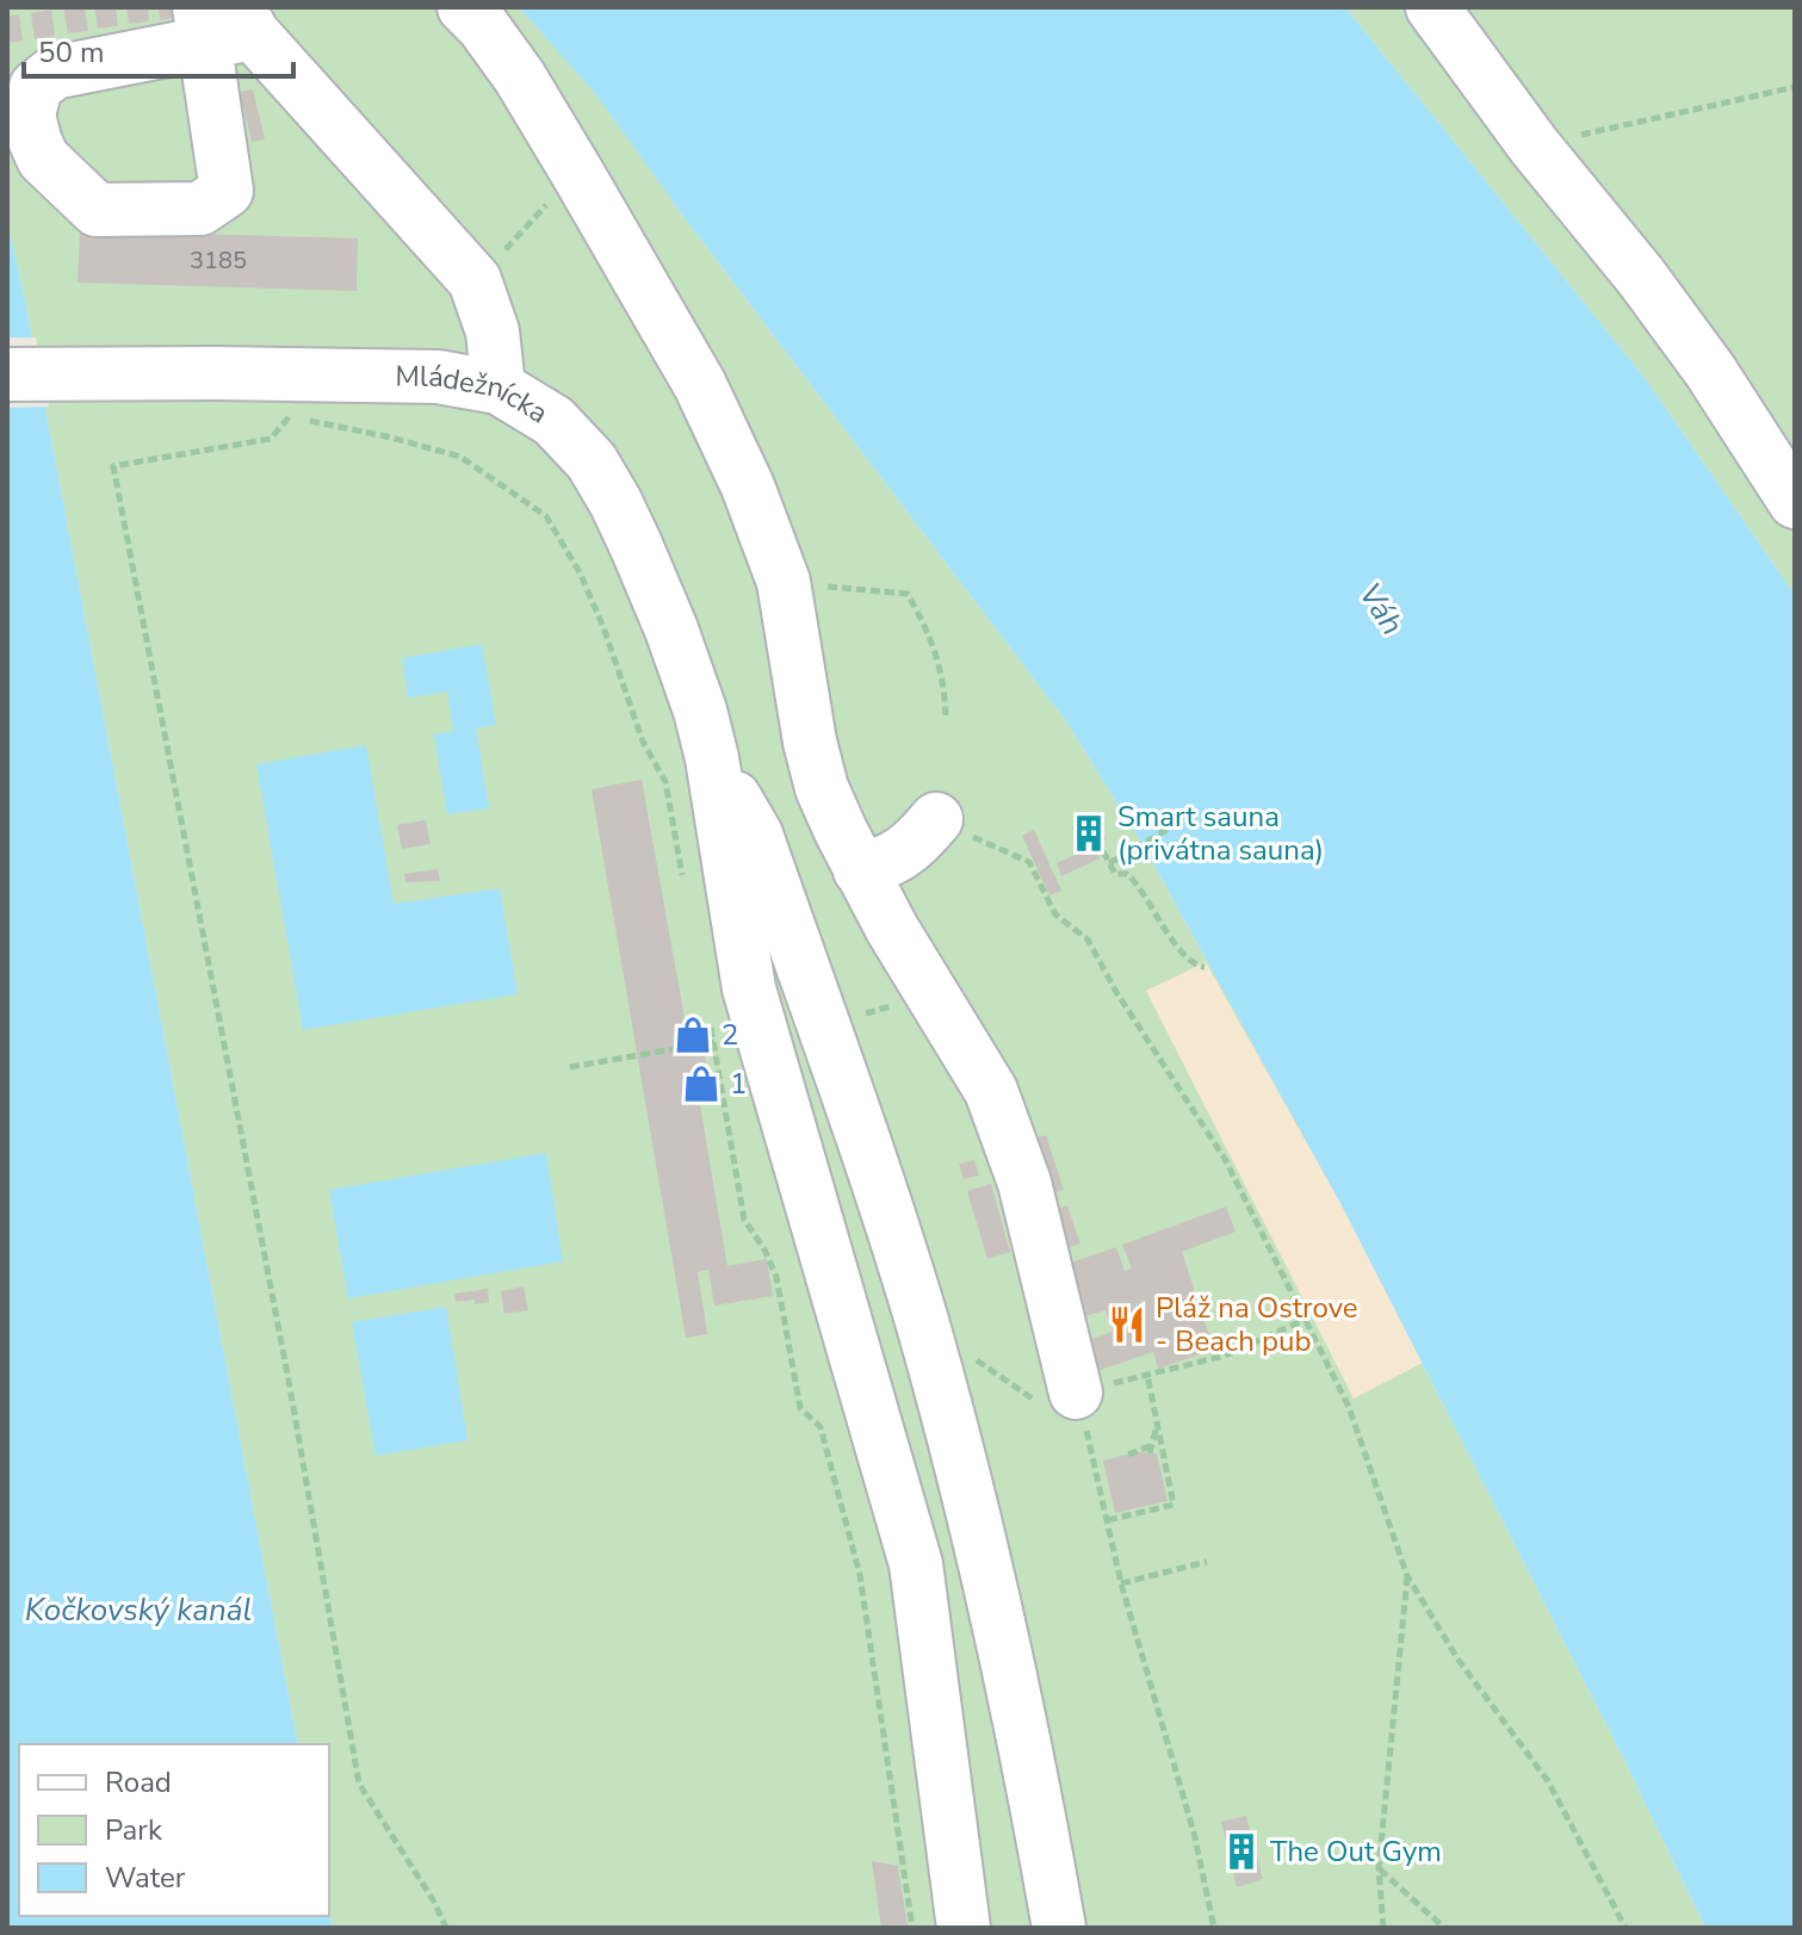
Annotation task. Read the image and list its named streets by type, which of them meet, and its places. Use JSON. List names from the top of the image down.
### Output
{
  "streets": {
    "street": ["Mládežnícka"]
  },
  "water": ["Váh", "Kočkovský kanál"],
  "places": {
    "building": ["Smart sauna (privátna sauna)", "The Out Gym"],
    "shop": ["2", "1"],
    "restaurant": ["Pláž na Ostrove - Beach pub"]
  },
  "house_numbers": ["3185"],
  "legend": ["Road", "Park", "Water"],
  "scale_bar": "50 m"
}
